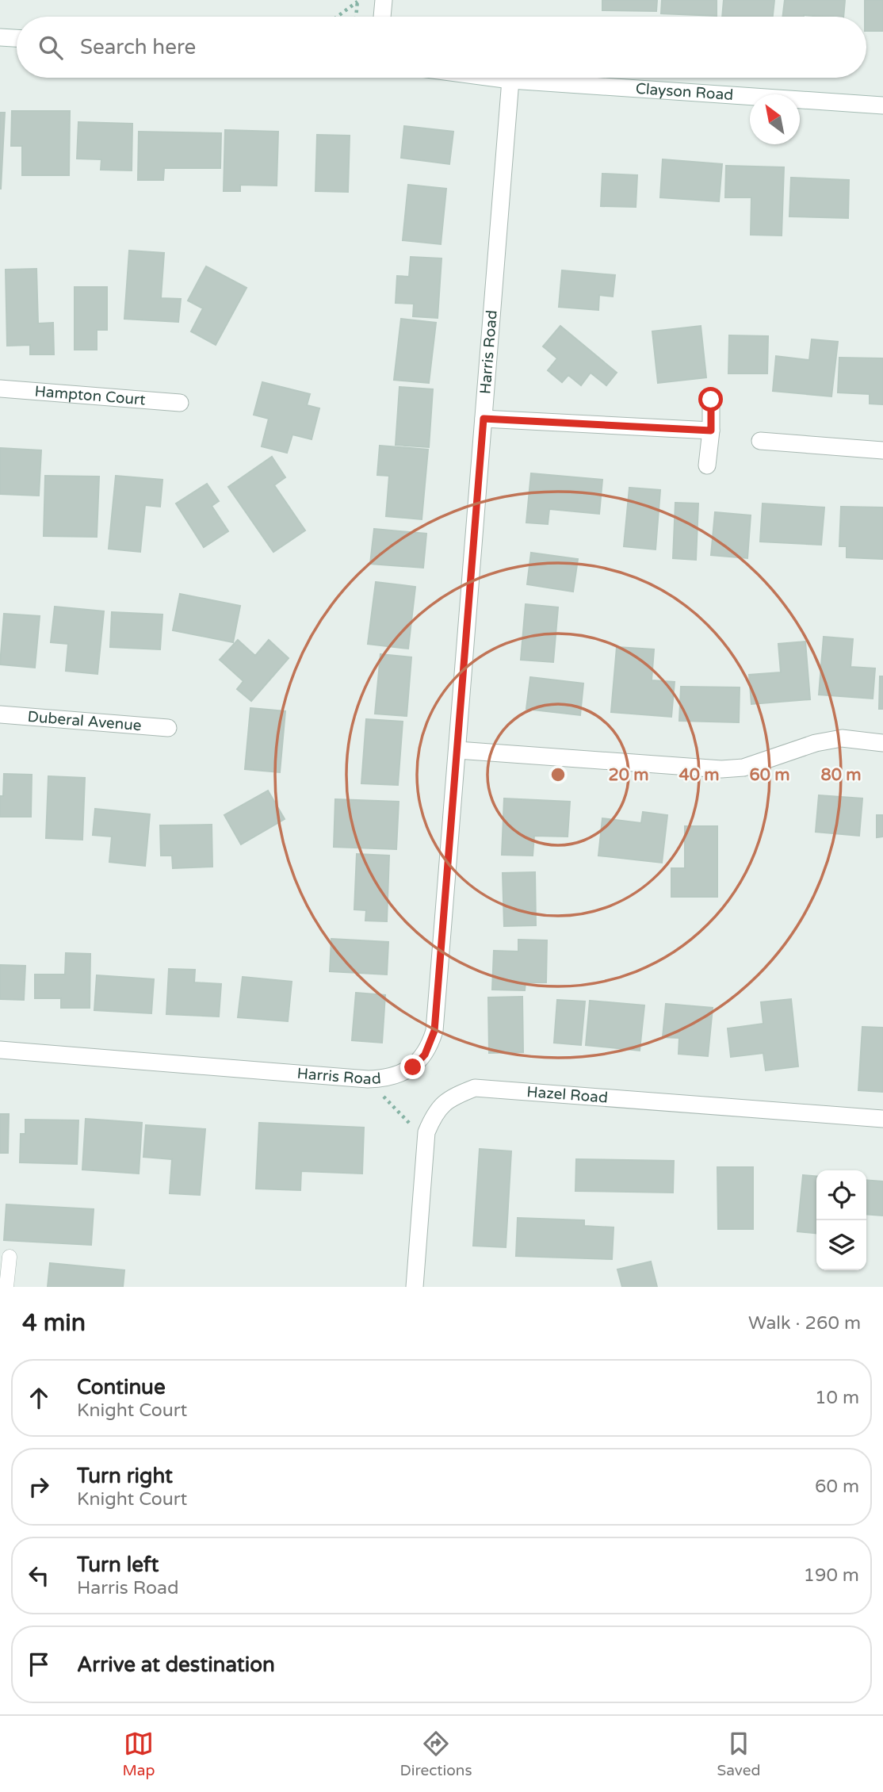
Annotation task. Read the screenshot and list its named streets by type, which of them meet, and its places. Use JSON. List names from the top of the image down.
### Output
{
  "streets": {
    "street": [
      "Clayson Road",
      "Harris Road",
      "Hampton Court",
      "Duberal Avenue",
      "Hazel Road"
    ]
  },
  "crossings": [
    ["Clayson Road", "Harris Road"]
  ],
  "north": "top left",
  "page": {
    "search": "Search here",
    "heading": ["4 min", "Walk · 260 m"],
    "list": [
      ["Continue", "Knight Court", "10 m"],
      ["Turn right", "Knight Court", "60 m"],
      ["Turn left", "Harris Road", "190 m"],
      "Arrive at destination"
    ],
    "nav": ["Map", "Directions", "Saved"]
  },
  "rings": [
    "20 m",
    "40 m",
    "60 m",
    "80 m"
  ]
}
